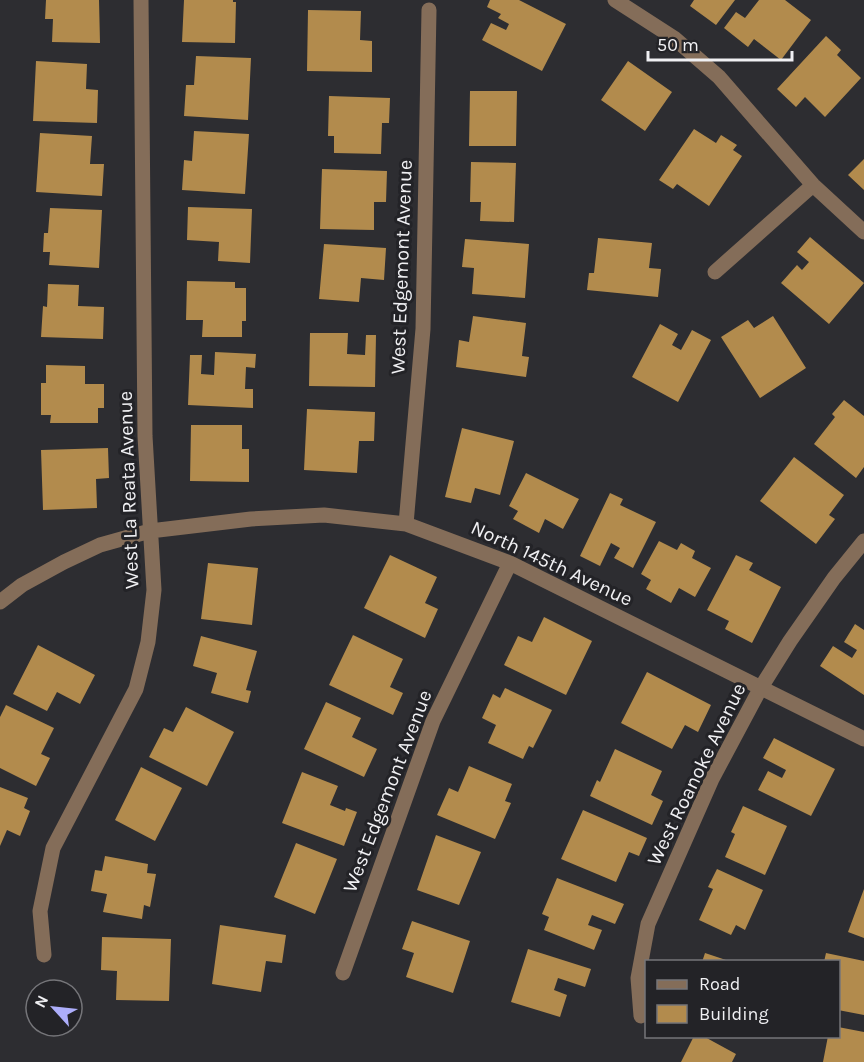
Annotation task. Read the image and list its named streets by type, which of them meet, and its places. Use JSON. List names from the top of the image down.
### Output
{
  "streets": {
    "street": [
      "West Edgemont Avenue",
      "West La Reata Avenue",
      "North 145th Avenue",
      "West Roanoke Avenue"
    ]
  },
  "crossings": [
    ["West Edgemont Avenue", "North 145th Avenue"],
    ["West La Reata Avenue", "North 145th Avenue"],
    ["North 145th Avenue", "West Roanoke Avenue"]
  ],
  "legend": ["Road", "Building"],
  "scale_bar": "50 m",
  "north": "top left"
}
